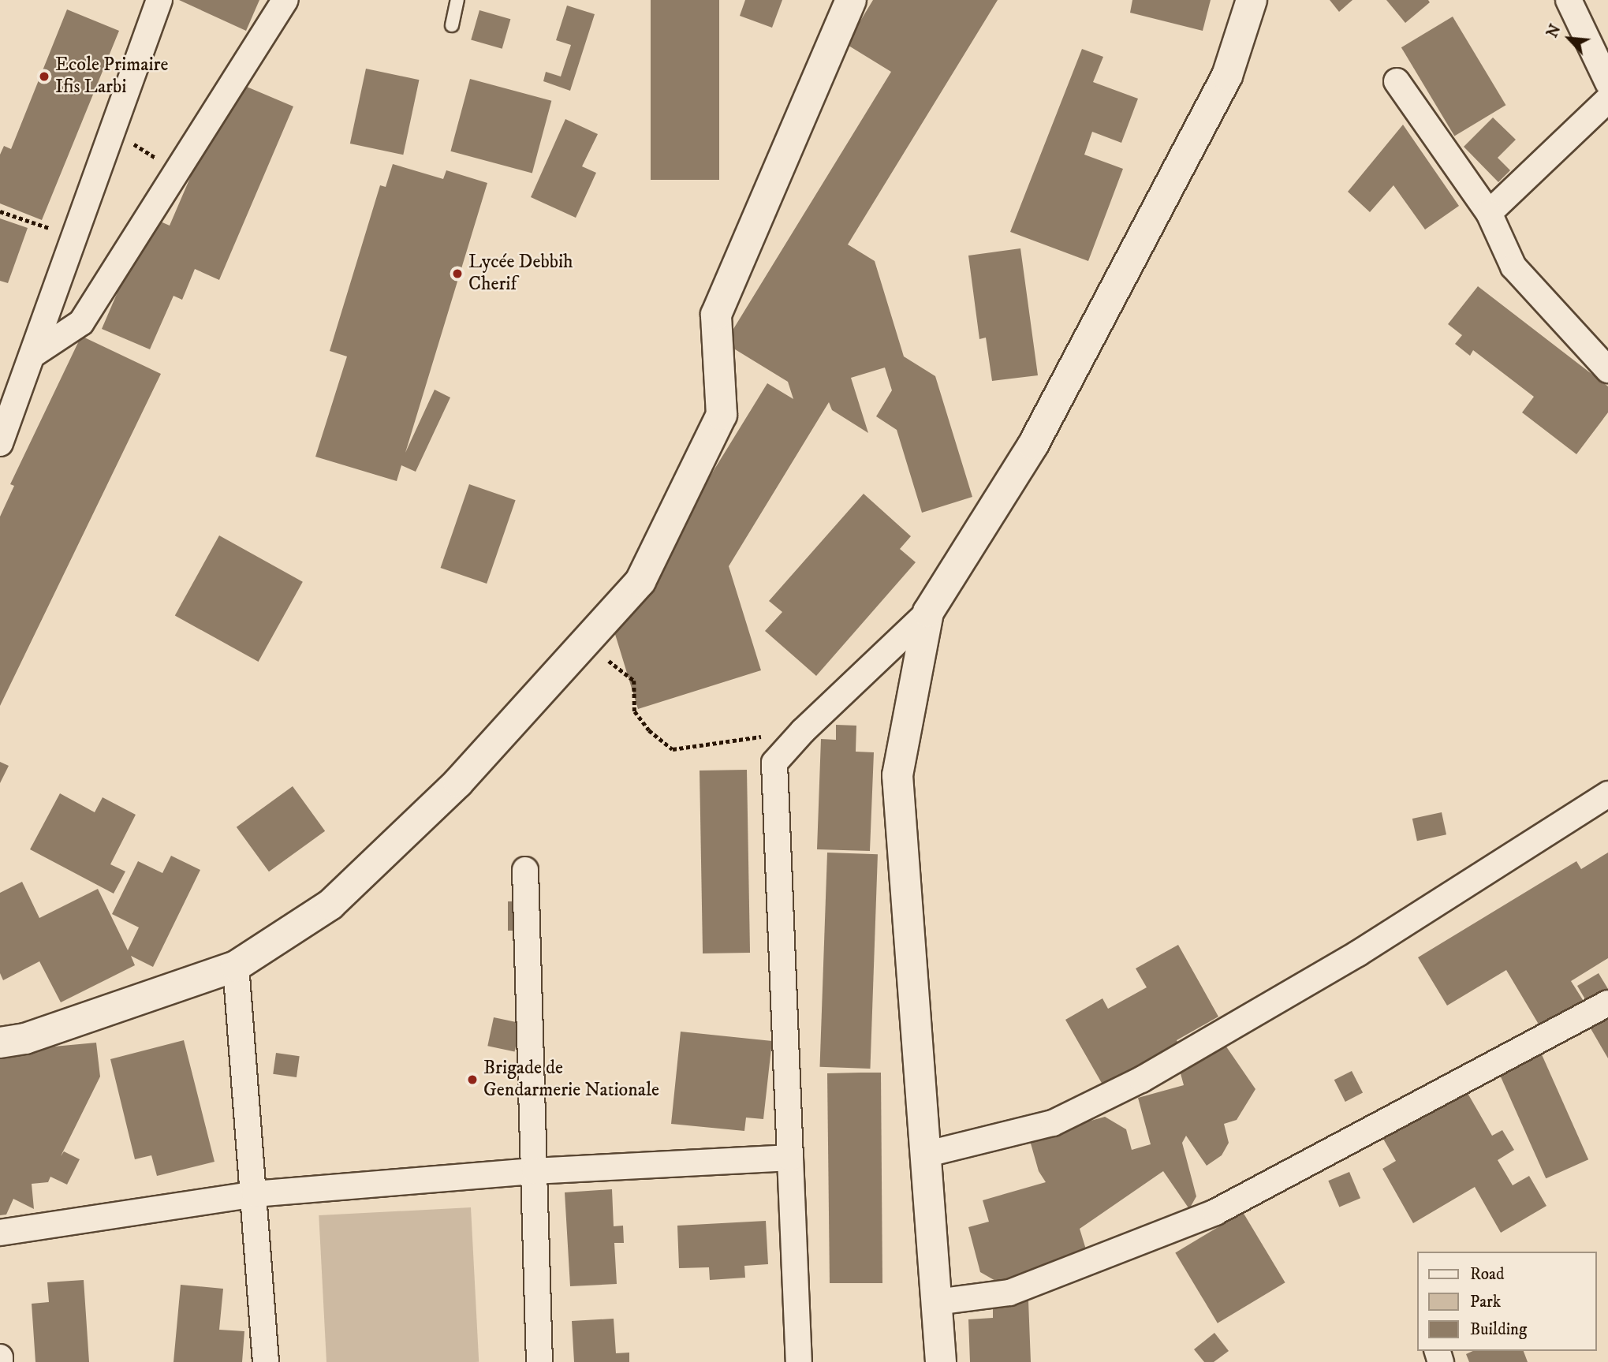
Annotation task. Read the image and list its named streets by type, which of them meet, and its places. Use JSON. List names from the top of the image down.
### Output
{
  "places": ["Ecole Primaire Ifis Larbi", "Lycée Debbih Cherif", "Brigade de Gendarmerie Nationale"],
  "legend": ["Road", "Park", "Building"],
  "north": "top left"
}
